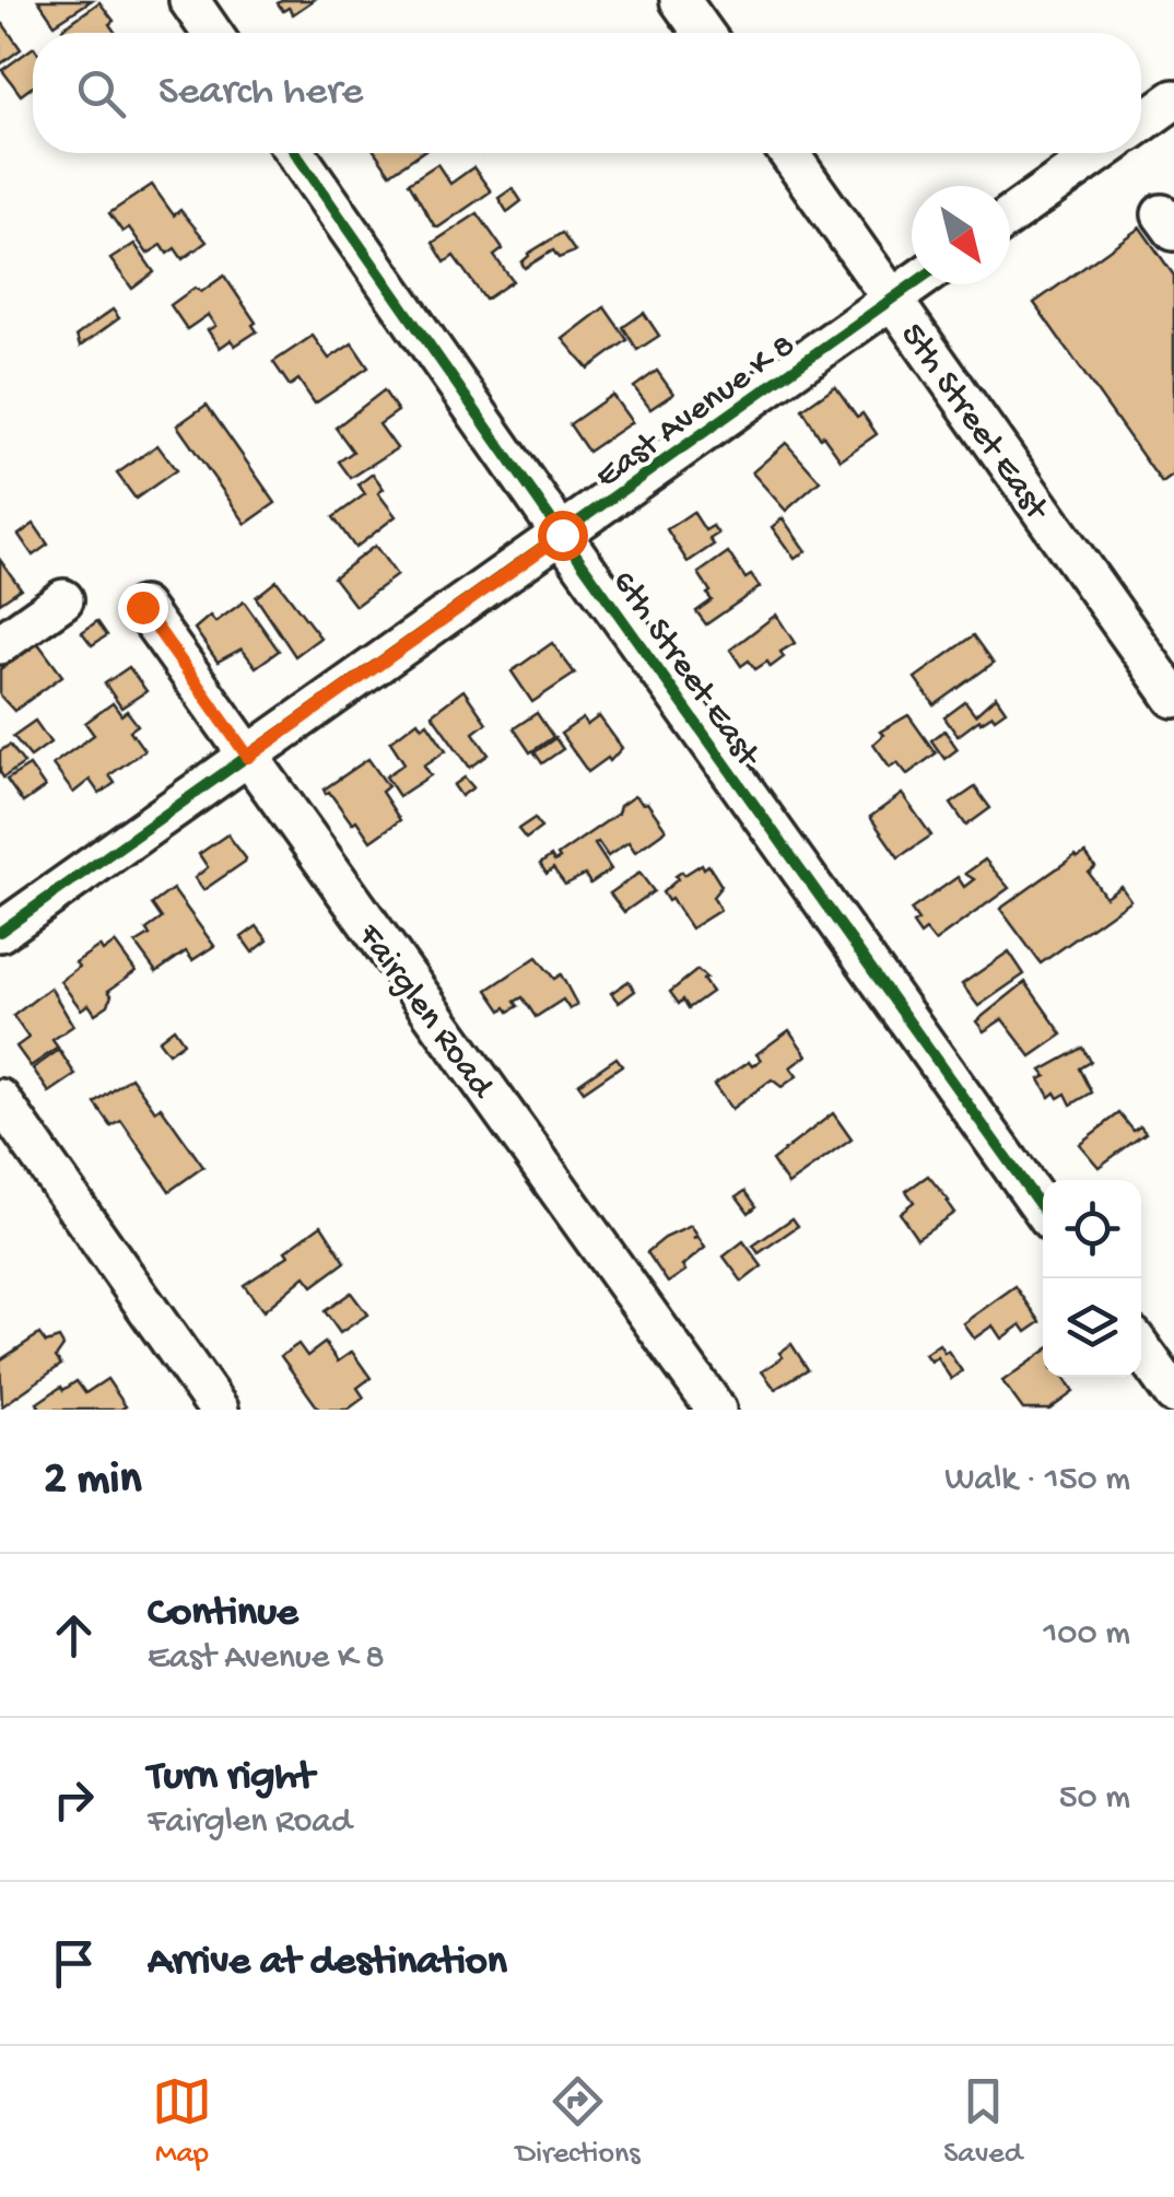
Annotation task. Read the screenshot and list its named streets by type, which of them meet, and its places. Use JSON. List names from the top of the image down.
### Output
{
  "streets": {
    "street": [
      "East Avenue K 8",
      "5th Street East",
      "6th Street East",
      "Fairglen Road"
    ]
  },
  "crossings": [
    ["East Avenue K 8", "5th Street East"],
    ["East Avenue K 8", "6th Street East"],
    ["East Avenue K 8", "Fairglen Road"]
  ],
  "north": "bottom right",
  "page": {
    "search": "Search here",
    "heading": ["2 min", "Walk · 150 m"],
    "list": [
      ["Continue", "East Avenue K 8", "100 m"],
      ["Turn right", "Fairglen Road", "50 m"],
      "Arrive at destination"
    ],
    "nav": ["Map", "Directions", "Saved"]
  }
}
